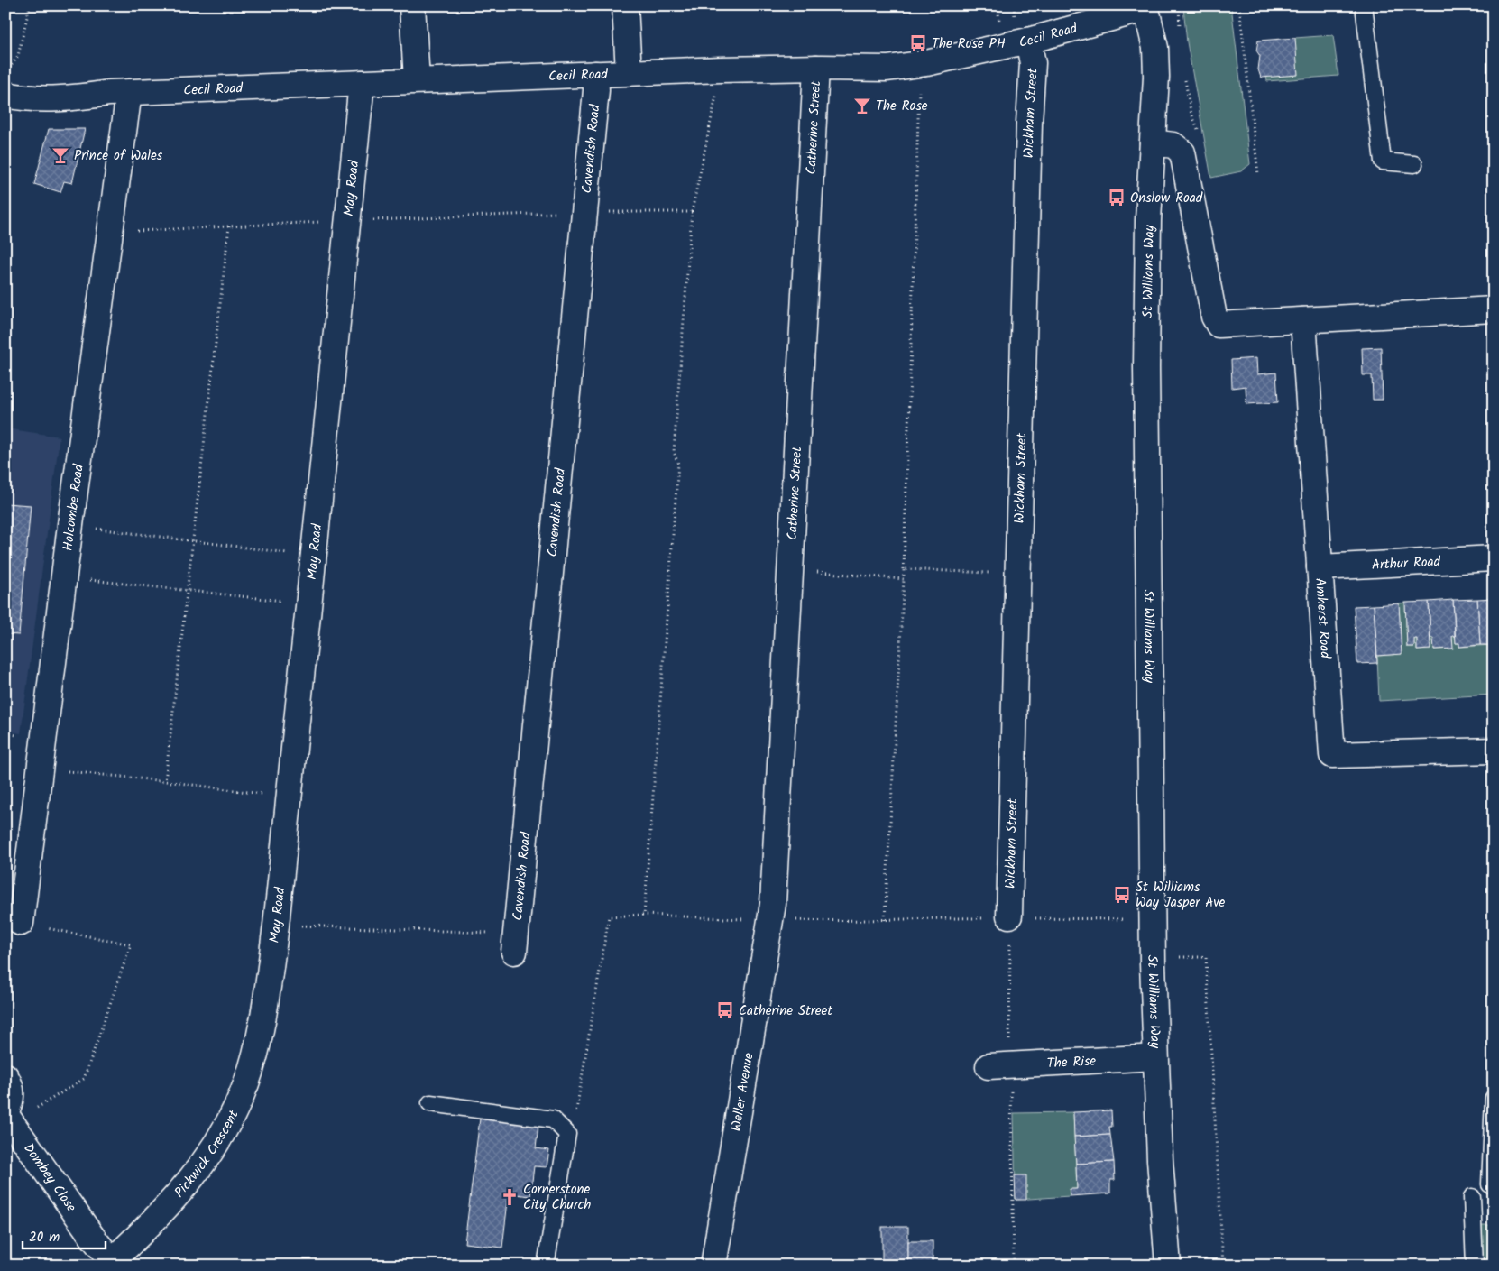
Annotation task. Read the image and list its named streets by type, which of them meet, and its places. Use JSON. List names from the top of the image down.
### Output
{
  "streets": {
    "street": [
      "Cecil Road",
      "Wickham Street",
      "Catherine Street",
      "Cavendish Road",
      "May Road",
      "St Williams Way",
      "Holcombe Road",
      "Arthur Road",
      "Amherst Road",
      "The Rise",
      "Weller Avenue",
      "Pickwick Crescent",
      "Dombey Close"
    ]
  },
  "crossings": [
    ["Cecil Road", "Wickham Street"],
    ["Cecil Road", "Catherine Street"],
    ["Cecil Road", "Cavendish Road"],
    ["Cecil Road", "May Road"],
    ["Cecil Road", "St Williams Way"],
    ["Cecil Road", "Holcombe Road"],
    ["Catherine Street", "Weller Avenue"],
    ["May Road", "Pickwick Crescent"],
    ["St Williams Way", "The Rise"],
    ["Arthur Road", "Amherst Road"],
    ["Pickwick Crescent", "Dombey Close"]
  ],
  "places": {
    "bus stop": [
      "The Rose PH",
      "Onslow Road",
      "St Williams Way Jasper Ave",
      "Catherine Street"
    ],
    "bar": ["The Rose", "Prince of Wales"],
    "church": ["Cornerstone City Church"]
  },
  "scale_bar": "20 m"
}
